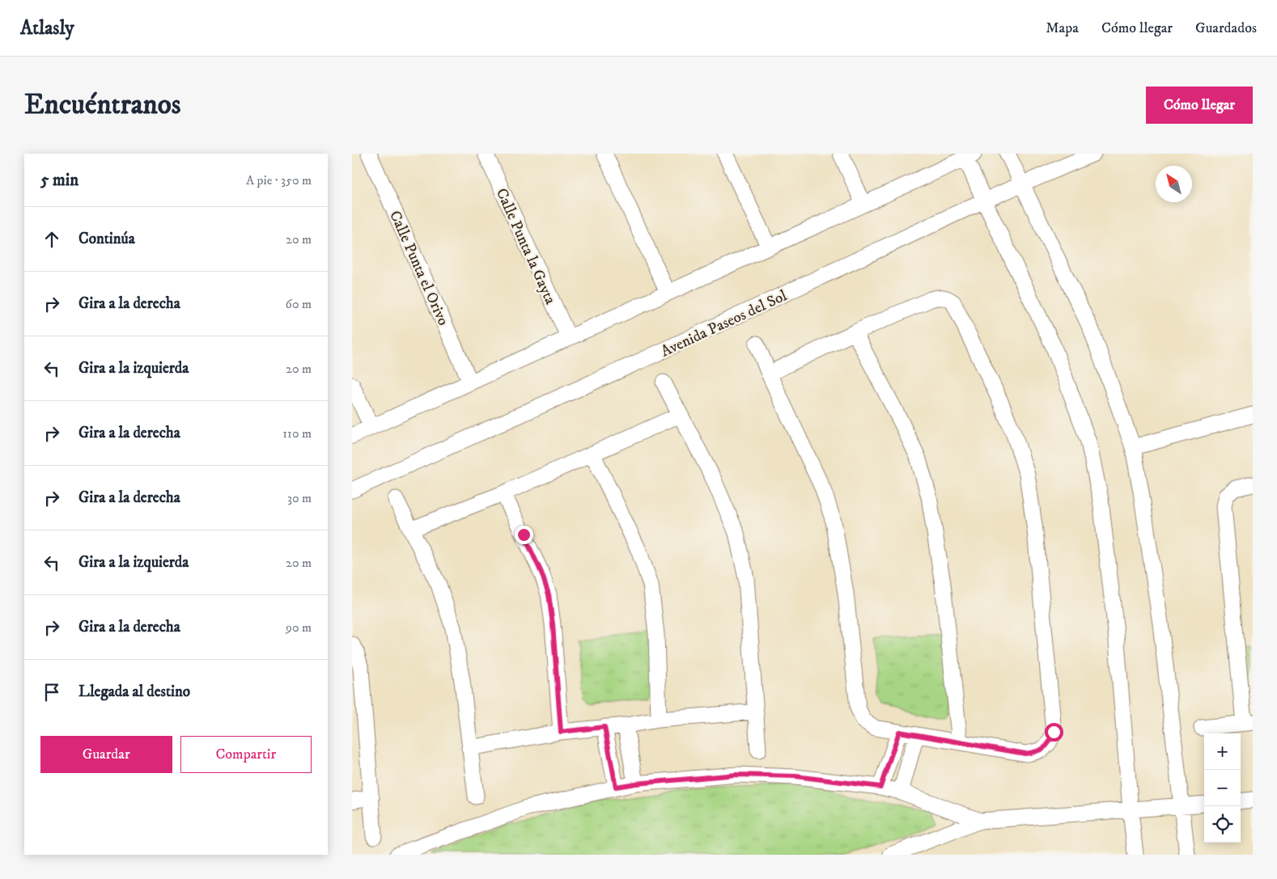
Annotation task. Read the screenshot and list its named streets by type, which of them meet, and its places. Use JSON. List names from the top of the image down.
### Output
{
  "streets": {
    "street": ["Calle Punta la Gayta", "Calle Punta el Orivo", "Avenida Paseos del Sol"]
  },
  "north": "top left",
  "page": {
    "header": "Atlasly",
    "nav": ["Mapa", "Cómo llegar", "Guardados"],
    "buttons": [
      "Cómo llegar",
      ["Guardar", "Compartir"]
    ],
    "title": "Encuéntranos",
    "heading": ["5 min", "A pie · 350 m"],
    "list": [
      ["Continúa", "20 m"],
      ["Gira a la derecha", "60 m"],
      ["Gira a la izquierda", "20 m"],
      ["Gira a la derecha", "110 m"],
      ["Gira a la derecha", "30 m"],
      ["Gira a la izquierda", "20 m"],
      ["Gira a la derecha", "90 m"],
      "Llegada al destino"
    ],
    "map_buttons": ["+", "−"]
  }
}
